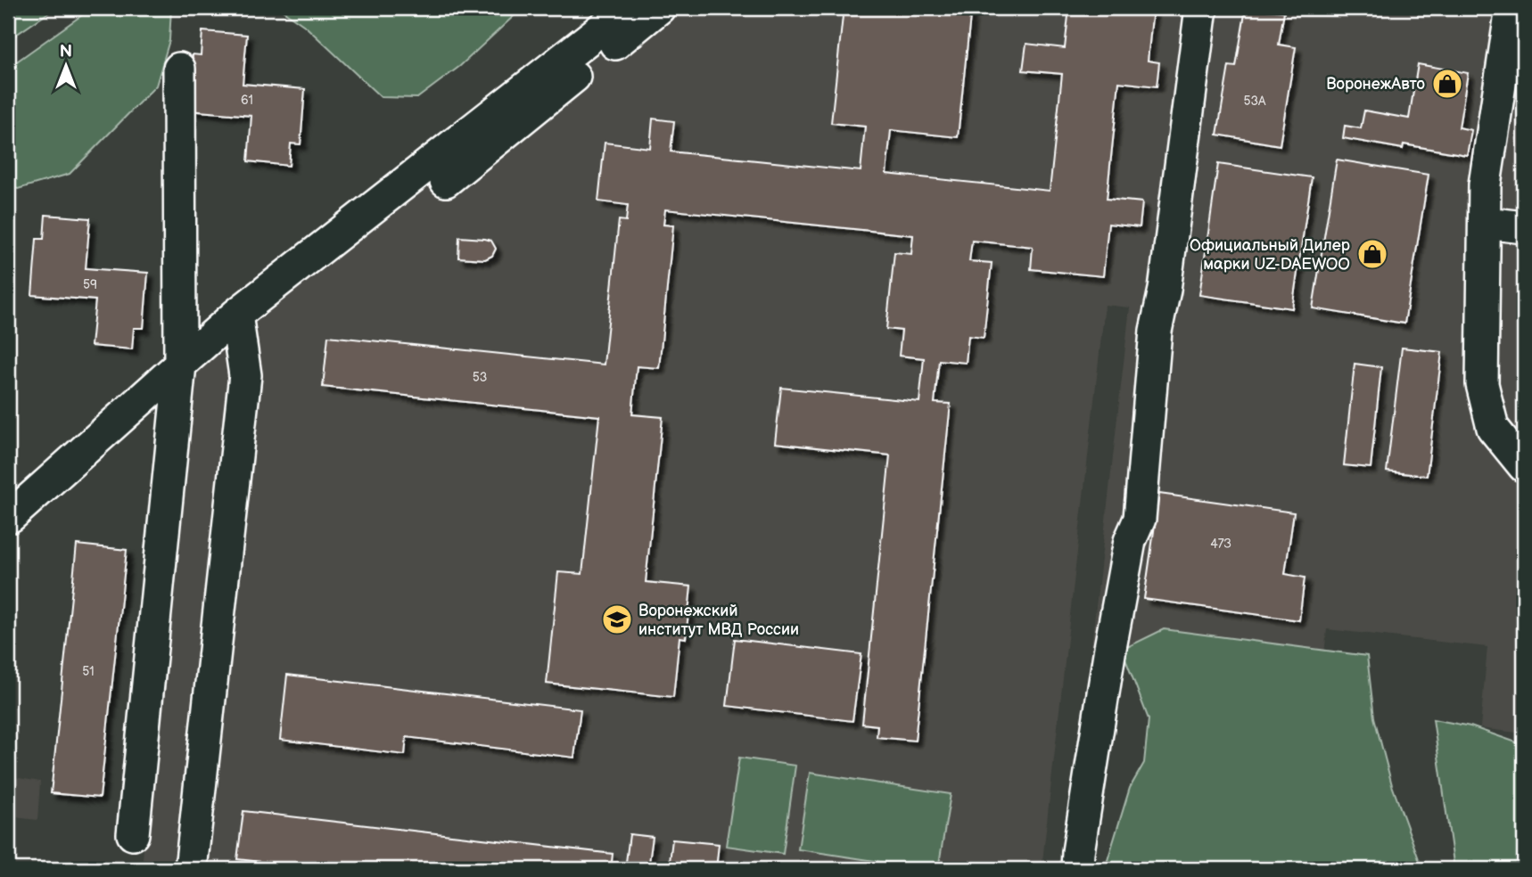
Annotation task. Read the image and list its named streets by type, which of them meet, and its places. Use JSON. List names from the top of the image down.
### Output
{
  "places": {
    "shop": ["ВоронежАвто", "Официальный Дилер марки UZ-DAEWOO"],
    "school or university": ["Воронежский институт МВД России"]
  },
  "house_numbers": [
    "61",
    "53А",
    "59",
    "53",
    "47З",
    "51"
  ],
  "north": "top"
}
